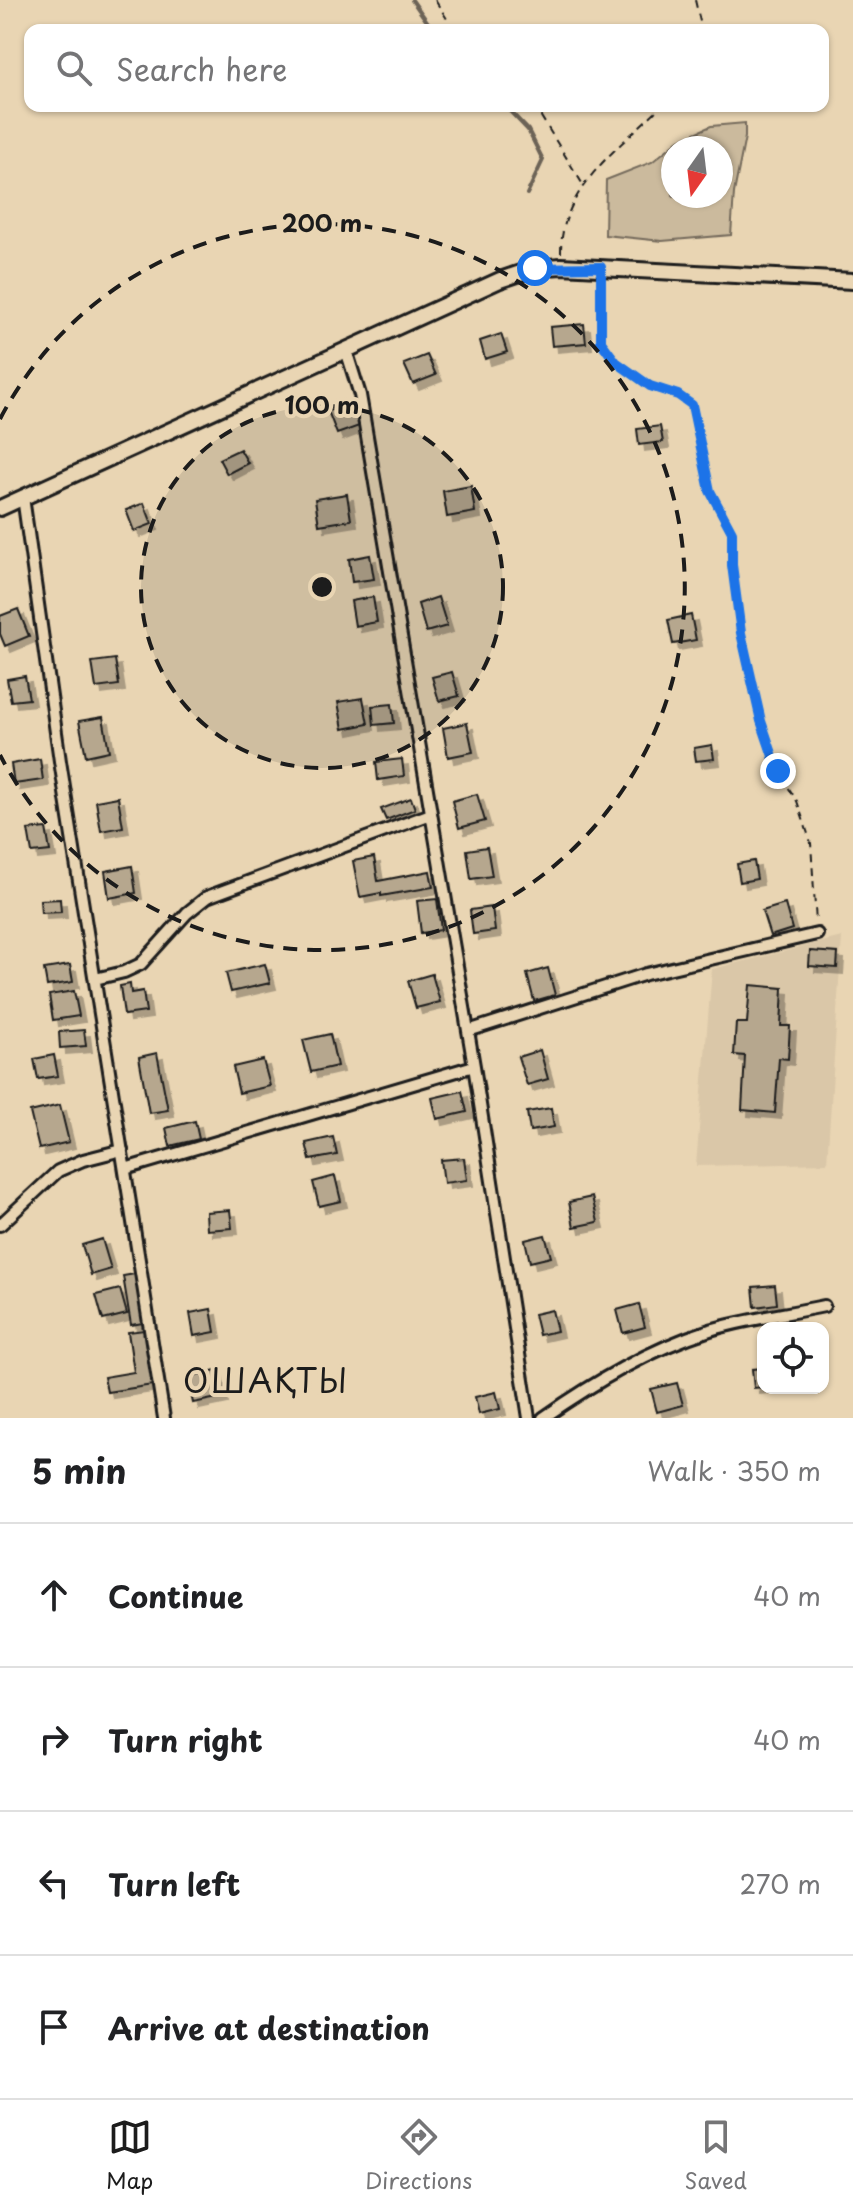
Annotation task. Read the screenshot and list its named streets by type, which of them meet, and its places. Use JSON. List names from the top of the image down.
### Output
{
  "districts": ["ОШАҚТЫ"],
  "north": "bottom",
  "page": {
    "search": "Search here",
    "heading": ["5 min", "Walk · 350 m"],
    "list": [
      ["Continue", "40 m"],
      ["Turn right", "40 m"],
      ["Turn left", "270 m"],
      "Arrive at destination"
    ],
    "nav": ["Map", "Directions", "Saved"]
  },
  "rings": ["200 m", "100 m"]
}
